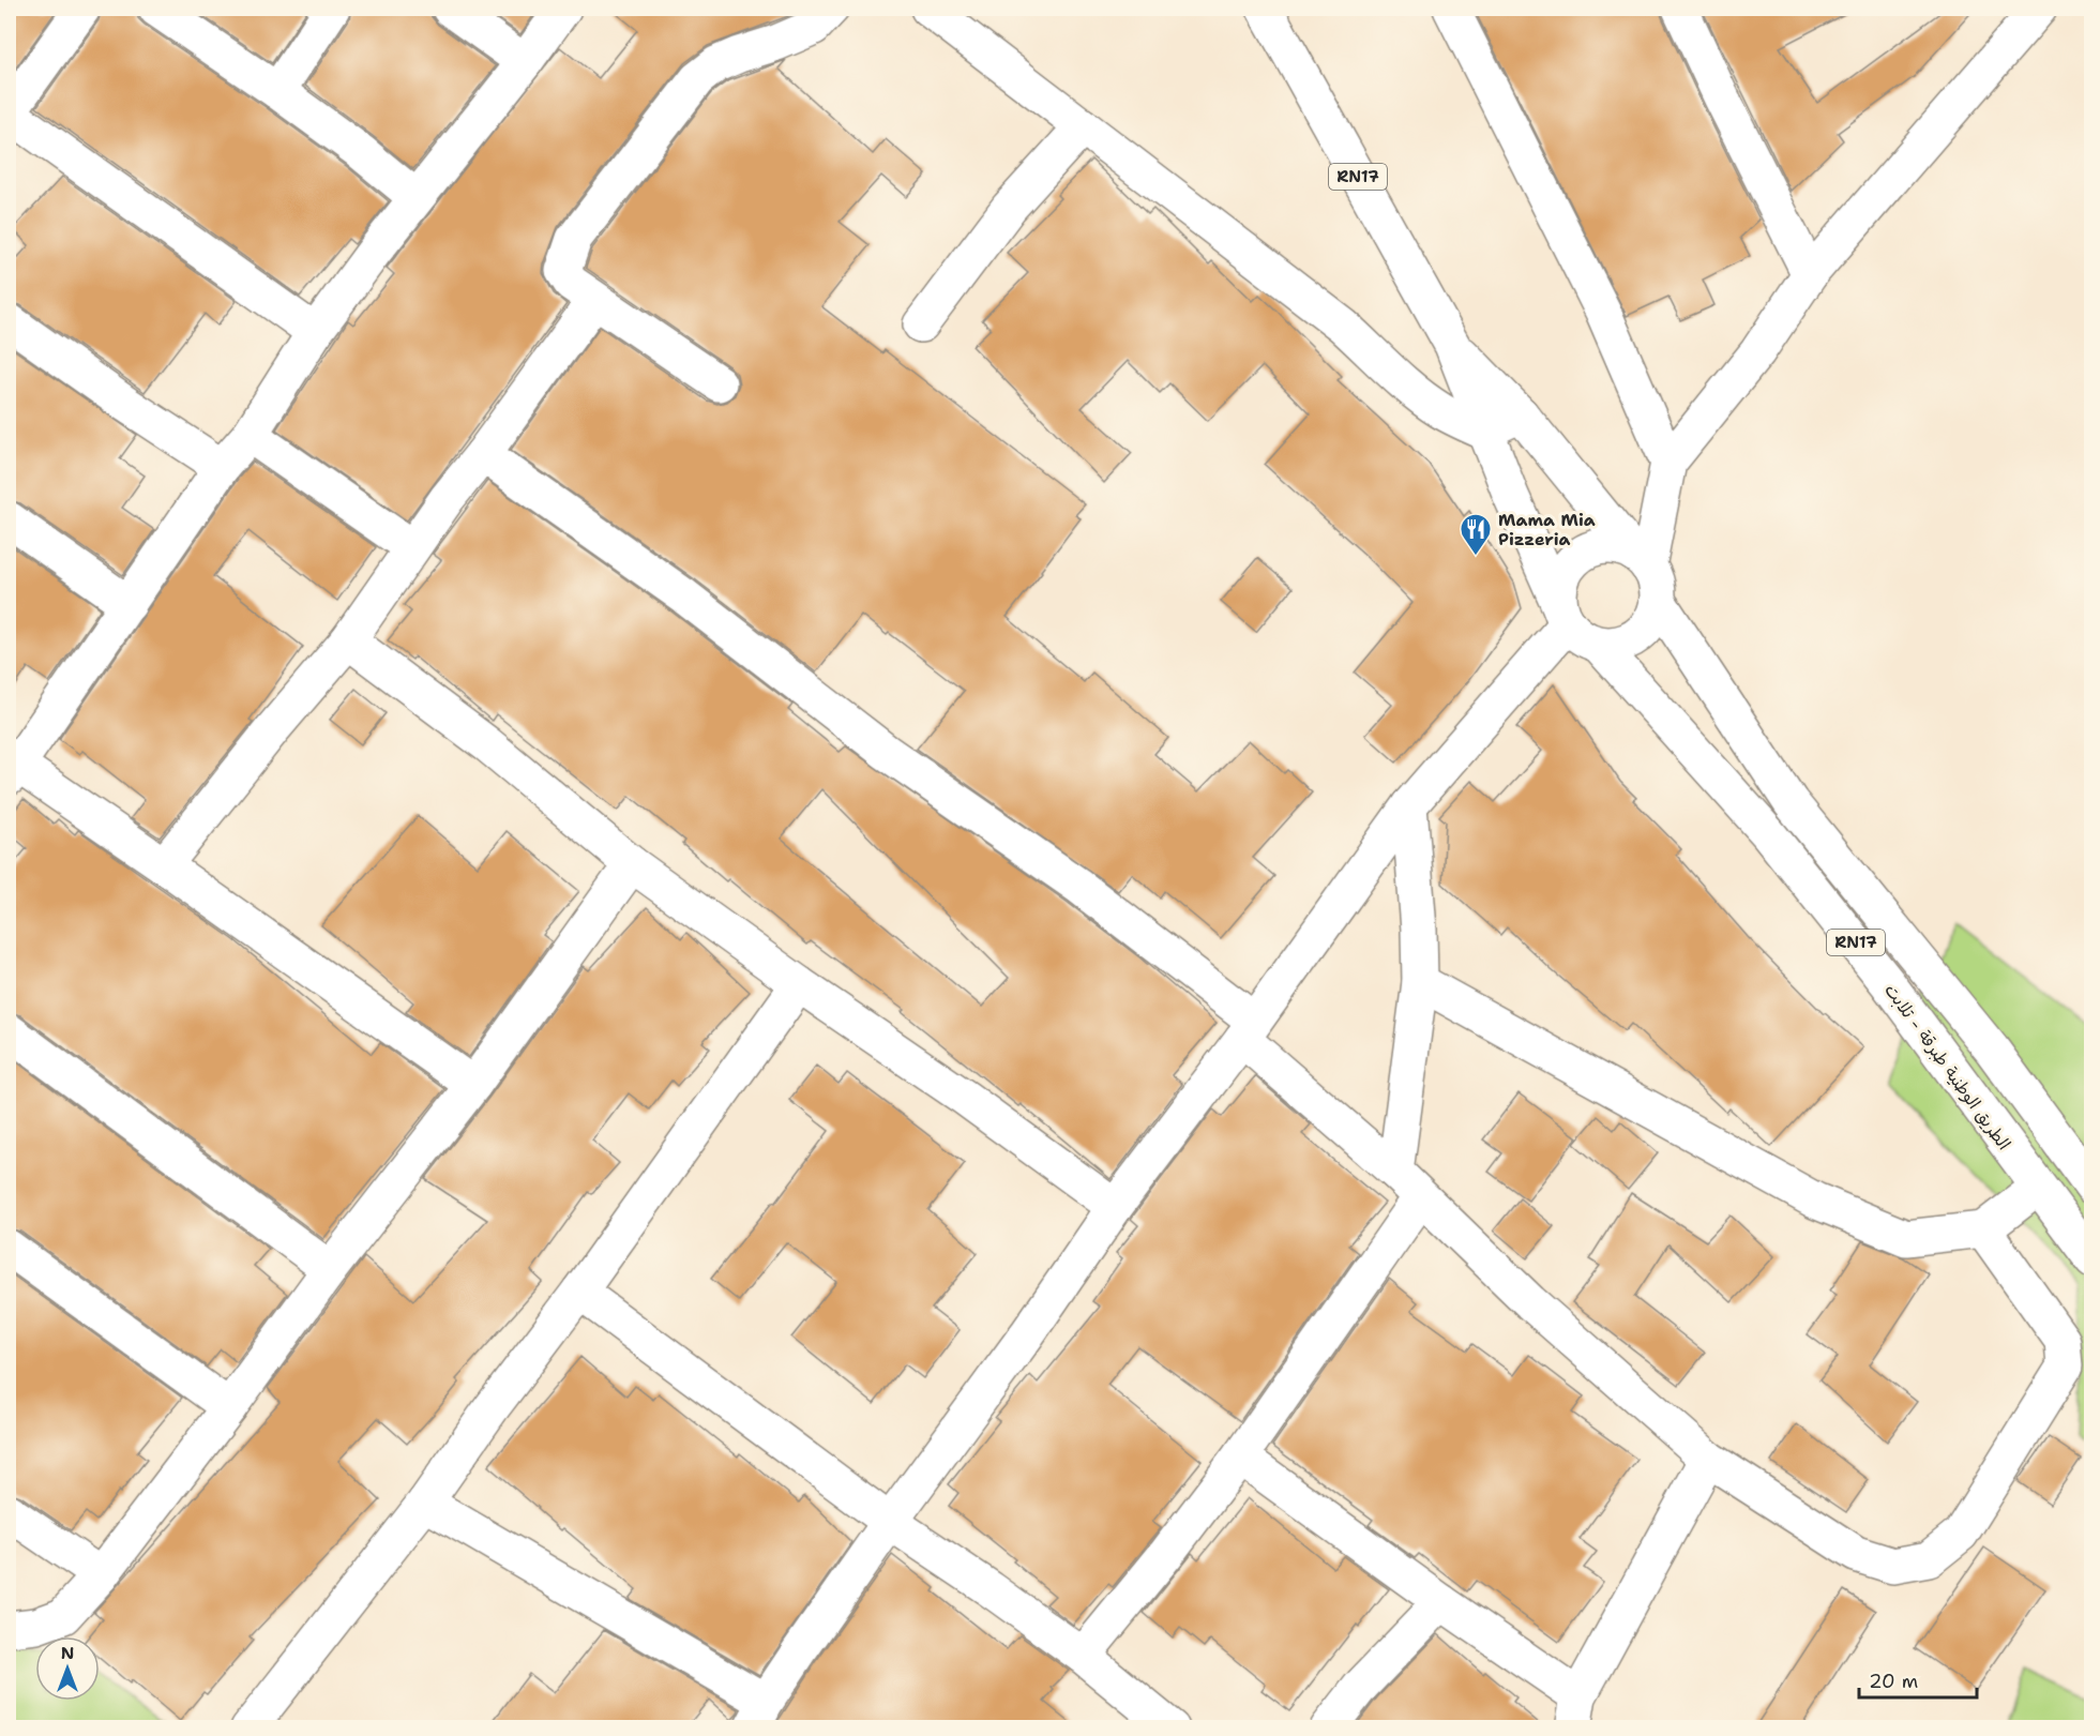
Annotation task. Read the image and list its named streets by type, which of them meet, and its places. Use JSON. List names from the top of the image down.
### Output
{
  "streets": {
    "street": ["RN17", "الطريق الوطنية طبرقة - تلابت"]
  },
  "crossings": [
    ["RN17", "الطريق الوطنية طبرقة - تلابت"]
  ],
  "places": {
    "restaurant": ["Mama Mia Pizzeria"]
  },
  "scale_bar": "20 m",
  "north": "top"
}
